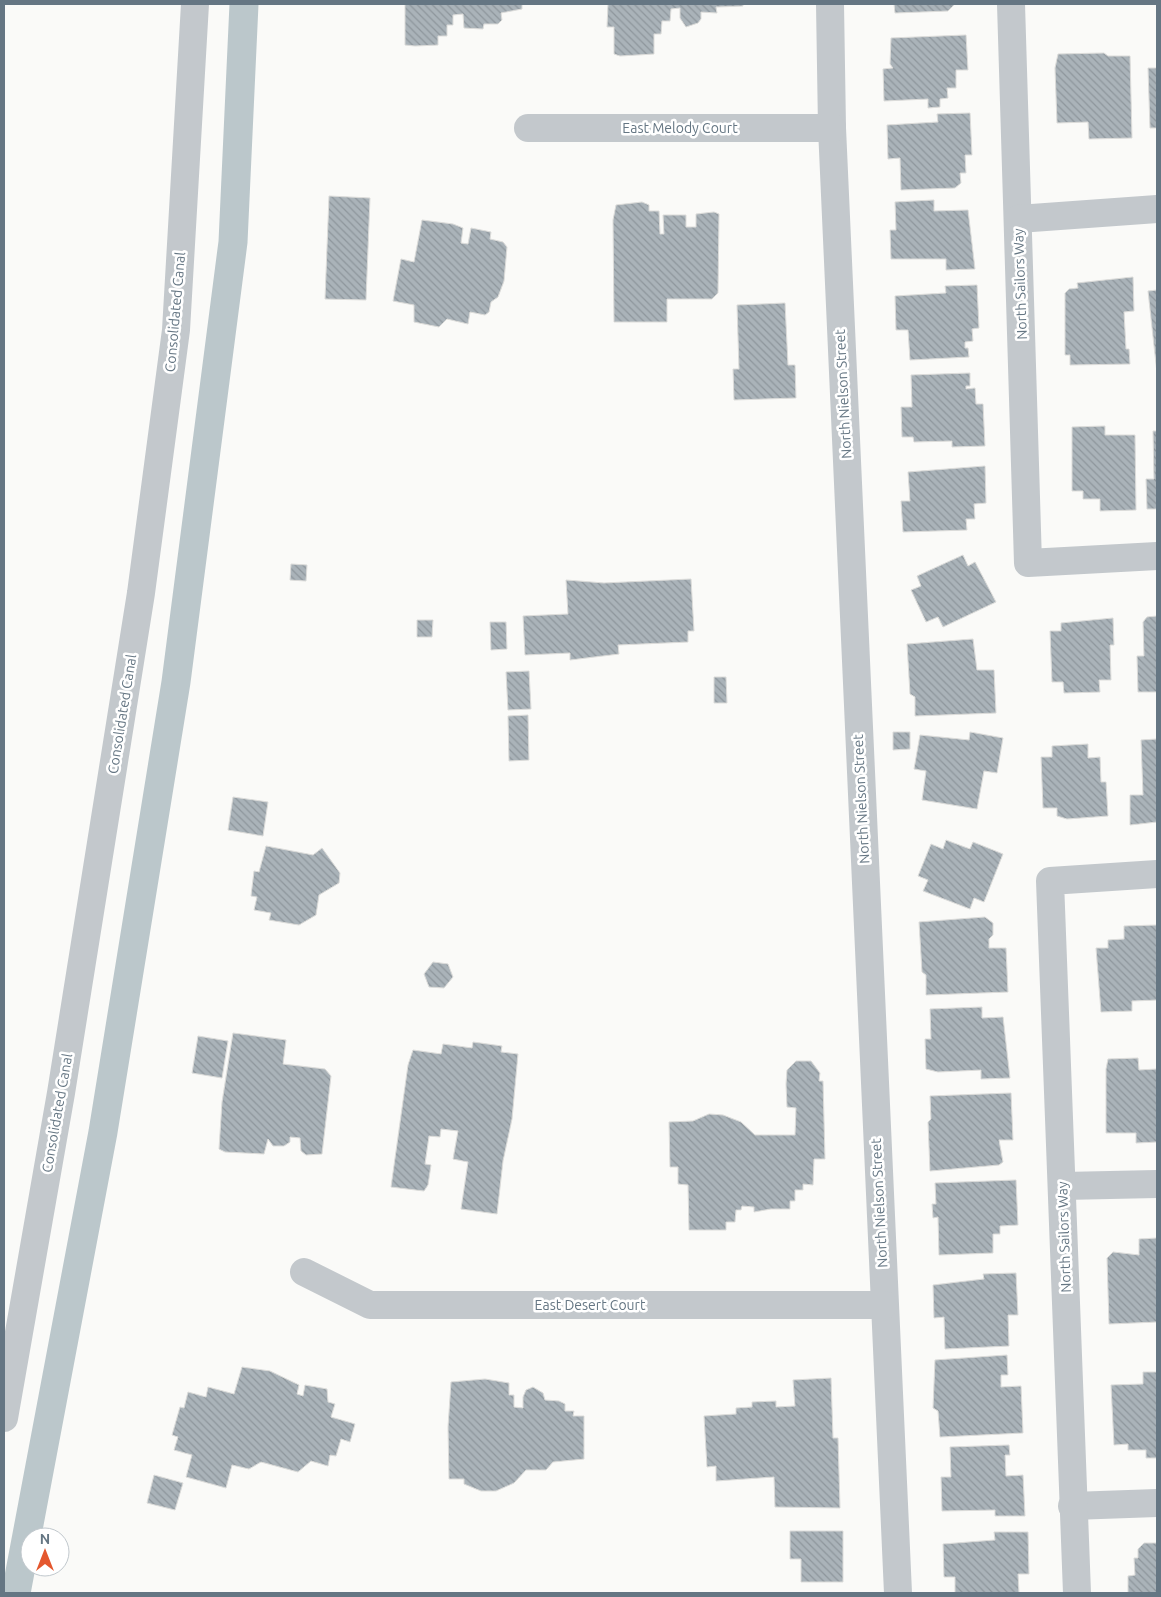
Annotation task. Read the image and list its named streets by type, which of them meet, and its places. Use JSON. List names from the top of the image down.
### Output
{
  "streets": {
    "street": [
      "East Melody Court",
      "North Sailors Way",
      "Consolidated Canal",
      "North Nielson Street",
      "East Desert Court"
    ]
  },
  "crossings": [
    ["East Melody Court", "North Nielson Street"],
    ["North Nielson Street", "East Desert Court"]
  ],
  "north": "top"
}
